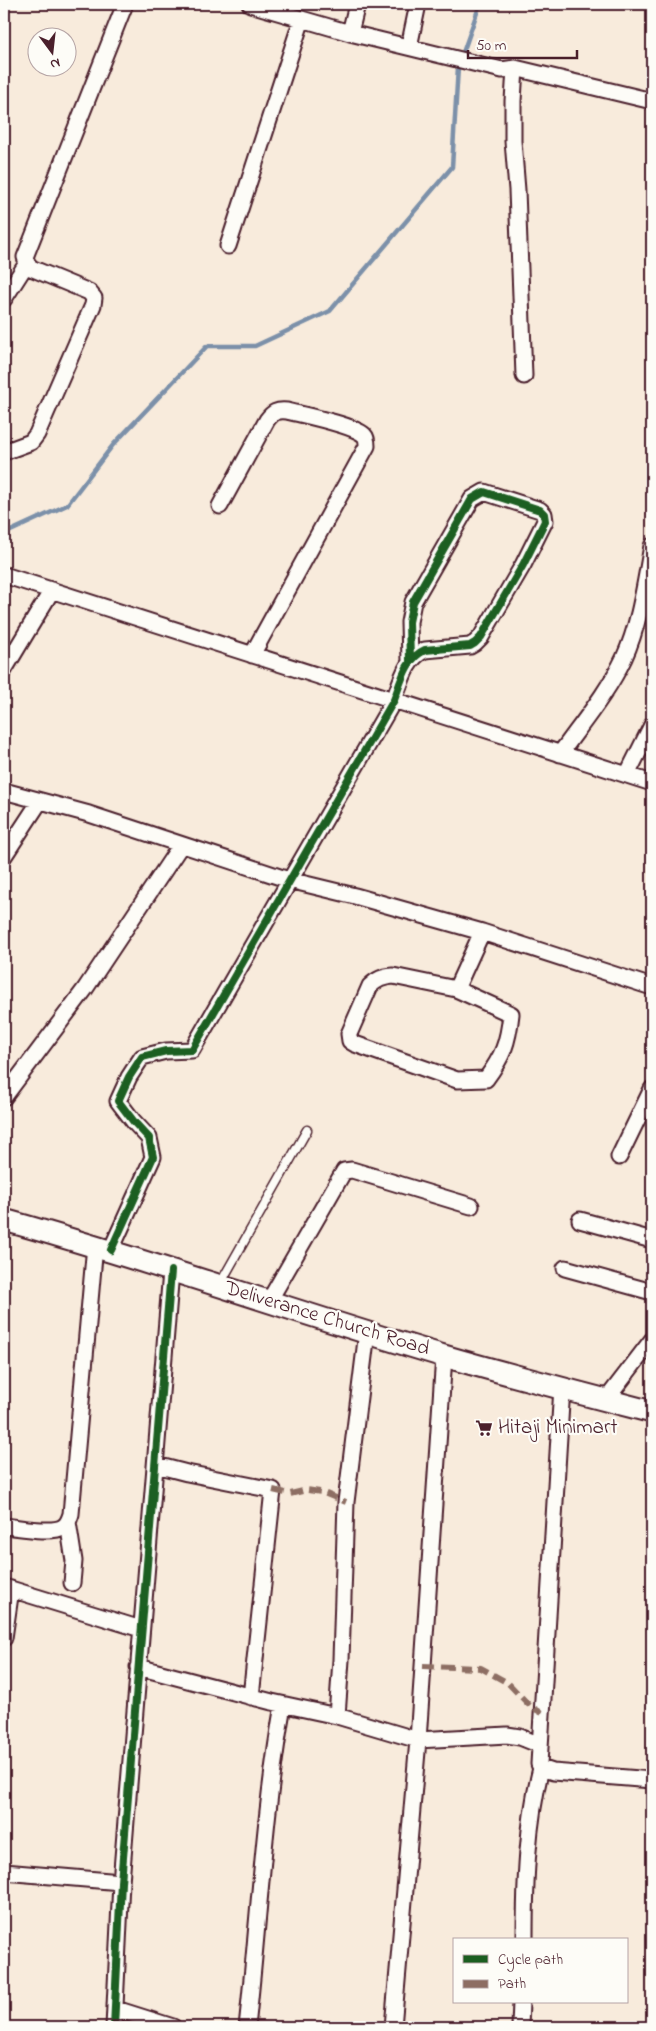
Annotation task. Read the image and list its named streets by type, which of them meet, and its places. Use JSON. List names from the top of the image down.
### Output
{
  "streets": {
    "street": ["Deliverance Church Road"]
  },
  "places": {
    "supermarket": ["Hitaji Minimart"]
  },
  "legend": ["Cycle path", "Path"],
  "scale_bar": "50 m",
  "north": "bottom"
}
